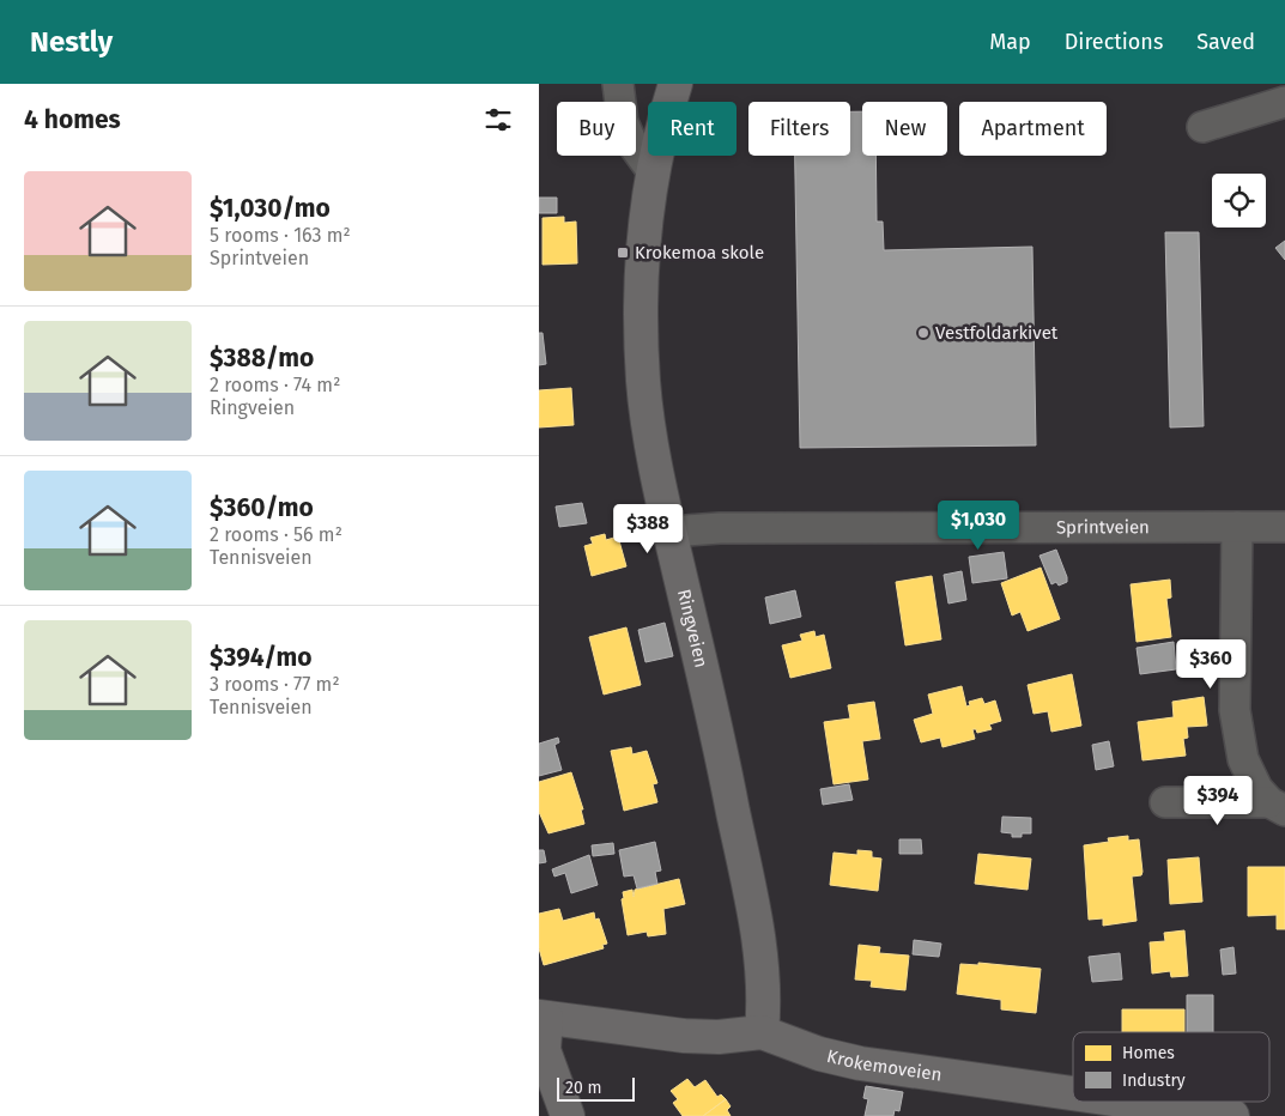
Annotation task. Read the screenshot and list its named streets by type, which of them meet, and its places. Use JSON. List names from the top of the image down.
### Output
{
  "streets": {
    "main road": ["Ringveien", "Krokemoveien"],
    "street": ["Sprintveien"]
  },
  "crossings": [
    ["Sprintveien", "Ringveien"],
    ["Ringveien", "Krokemoveien"]
  ],
  "places": {
    "transit": ["Krokemoa skole"],
    "other": ["Vestfoldarkivet"]
  },
  "legend": ["Homes", "Industry"],
  "scale_bar": "20 m",
  "page": {
    "header": "Nestly",
    "nav": ["Map", "Directions", "Saved"],
    "heading": "4 homes",
    "chip": [
      "Buy",
      "Rent",
      "Filters",
      "New",
      "Apartment"
    ],
    "list": [
      {
        "name": "$1,030/mo",
        "note": "5 rooms · 163 m² · Sprintveien"
      },
      {
        "name": "$388/mo",
        "note": "2 rooms · 74 m² · Ringveien"
      },
      {
        "name": "$360/mo",
        "note": "2 rooms · 56 m² · Tennisveien"
      },
      {
        "name": "$394/mo",
        "note": "3 rooms · 77 m² · Tennisveien"
      }
    ],
    "price": [
      "$1,030",
      "$388",
      "$360",
      "$394"
    ],
    "scale": "20 m"
  }
}
